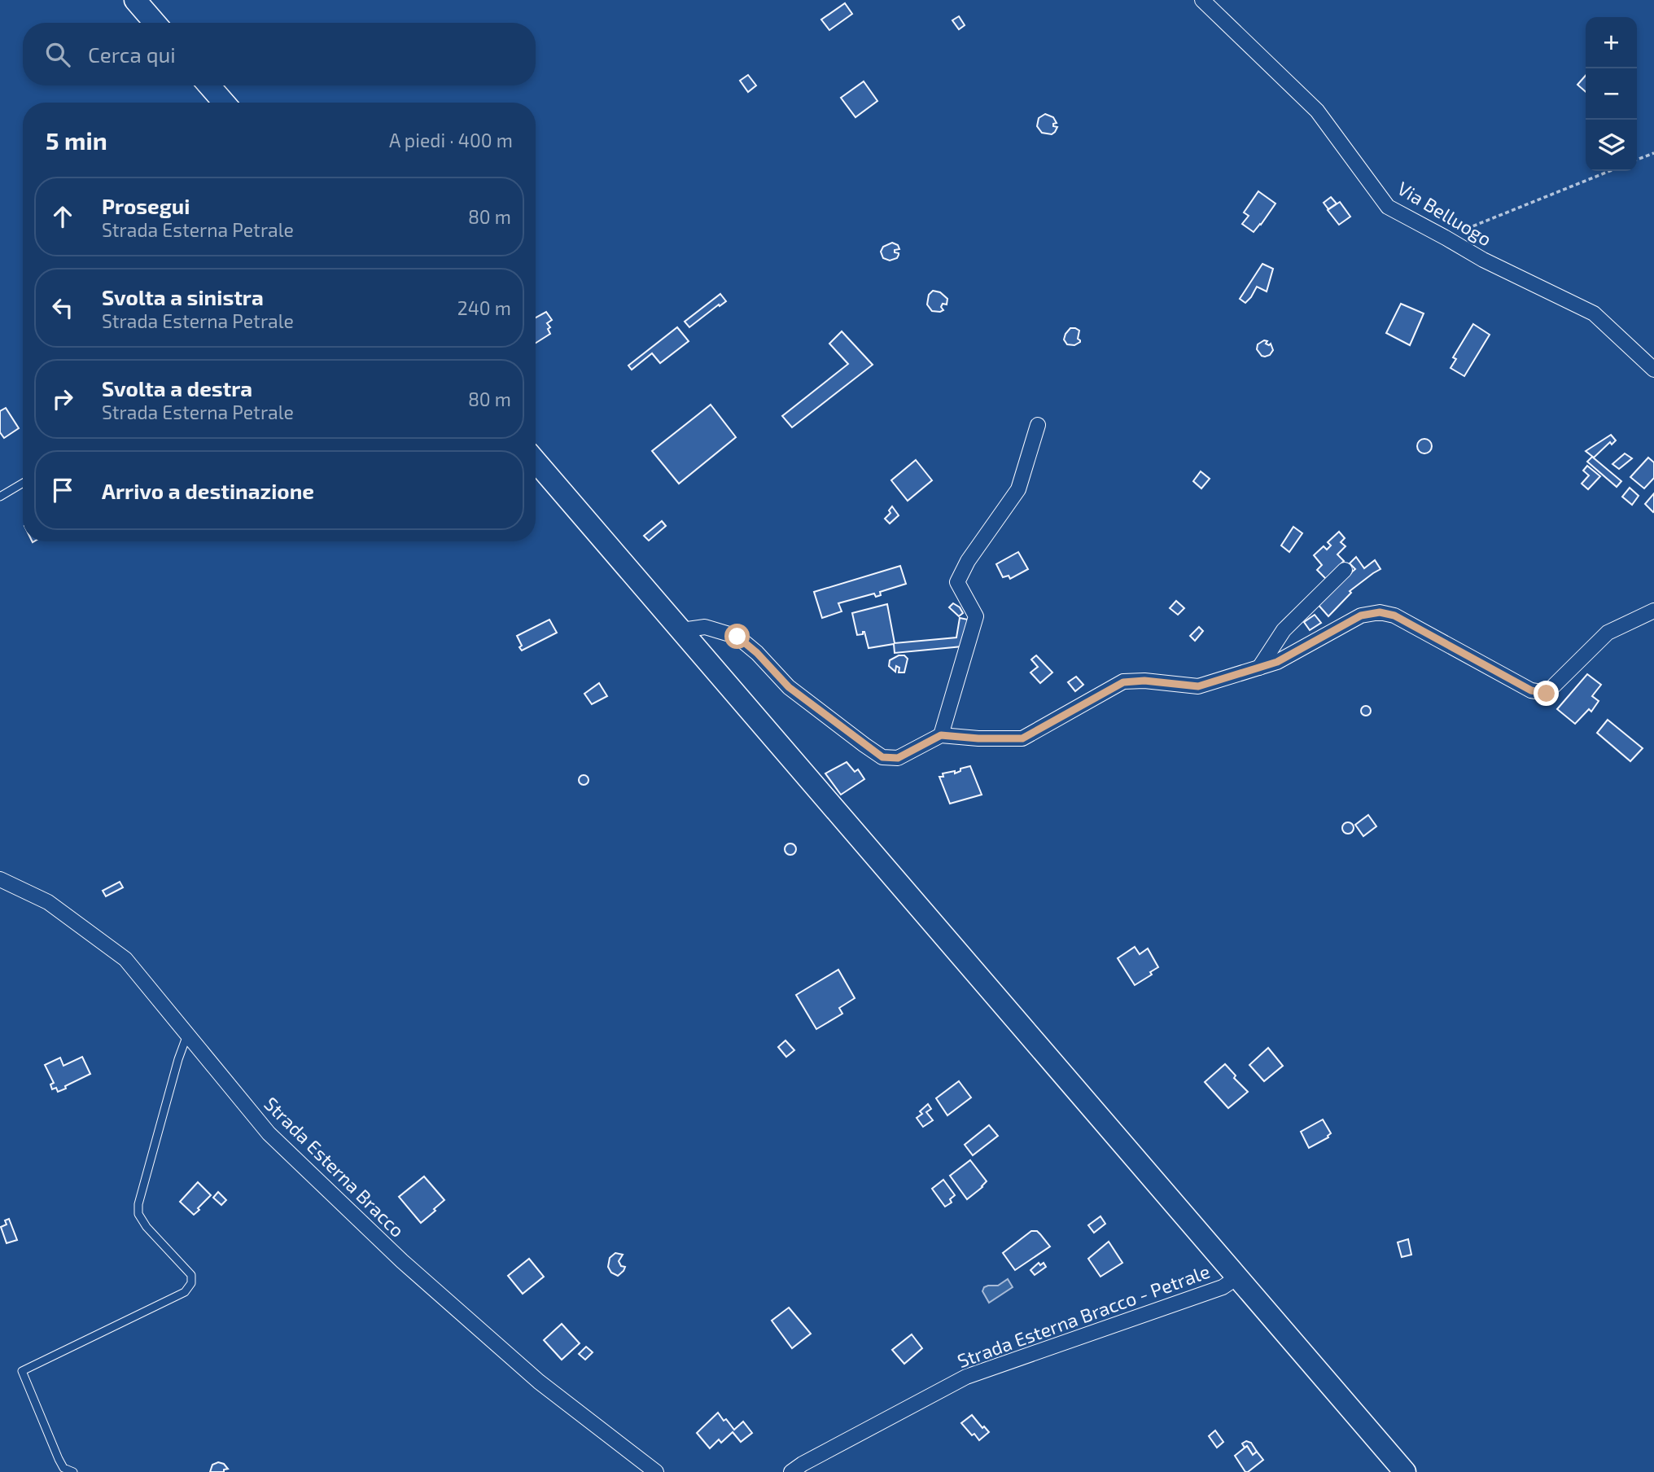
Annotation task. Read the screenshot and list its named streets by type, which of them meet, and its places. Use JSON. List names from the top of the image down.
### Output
{
  "streets": {
    "street": ["Via Belluogo", "Strada Esterna Bracco", "Strada Esterna Bracco - Petrale"]
  },
  "page": {
    "map_buttons": ["+", "−"],
    "search": "Cerca qui",
    "heading": ["5 min", "A piedi · 400 m"],
    "list": [
      ["Prosegui", "Strada Esterna Petrale", "80 m"],
      ["Svolta a sinistra", "Strada Esterna Petrale", "240 m"],
      ["Svolta a destra", "Strada Esterna Petrale", "80 m"],
      "Arrivo a destinazione"
    ]
  }
}
